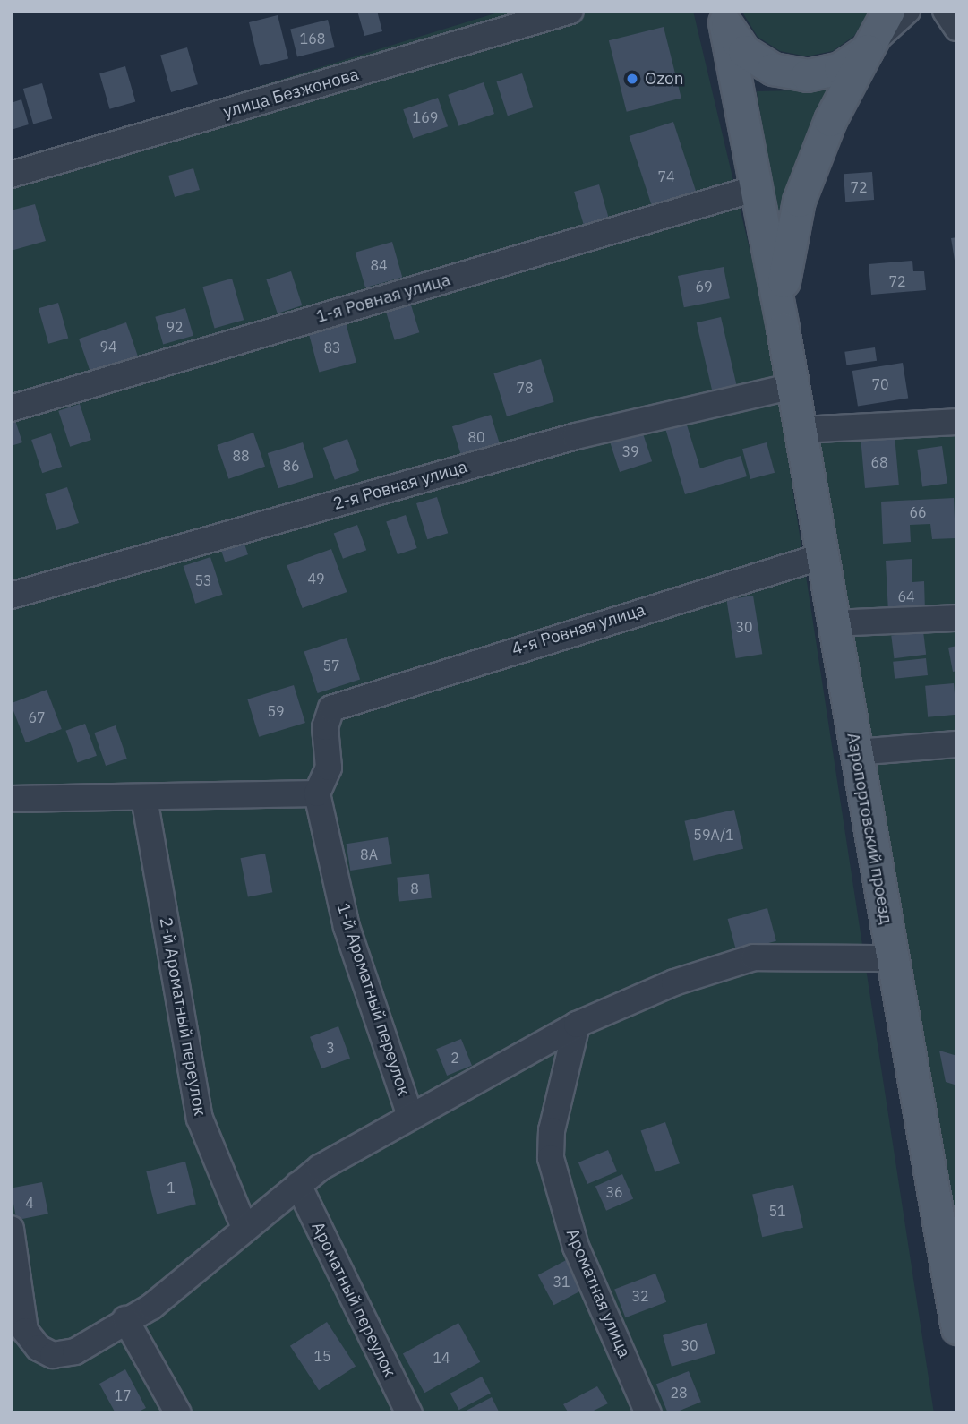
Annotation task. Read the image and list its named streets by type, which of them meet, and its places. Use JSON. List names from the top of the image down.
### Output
{
  "streets": {
    "main road": ["Аэропортовский проезд"],
    "street": [
      "улица Безжонова",
      "1-я Ровная улица",
      "2-я Ровная улица",
      "4-я Ровная улица",
      "1-й Ароматный переулок",
      "2-й Ароматный переулок",
      "Ароматная улица",
      "Ароматный переулок"
    ]
  },
  "crossings": [
    ["2-я Ровная улица", "Аэропортовский проезд"],
    ["4-я Ровная улица", "Аэропортовский проезд"],
    ["4-я Ровная улица", "1-й Ароматный переулок"]
  ],
  "places": ["Ozon"],
  "house_numbers": [
    "168",
    "169",
    "74",
    "72",
    "84",
    "72",
    "69",
    "92",
    "94",
    "83",
    "70",
    "78",
    "80",
    "39",
    "88",
    "68",
    "86",
    "66",
    "49",
    "53",
    "64",
    "30",
    "57",
    "59",
    "67",
    "59А/1",
    "8А",
    "8",
    "3",
    "2",
    "1",
    "36",
    "4",
    "51",
    "31",
    "32",
    "30",
    "15",
    "14",
    "28",
    "17"
  ]
}
